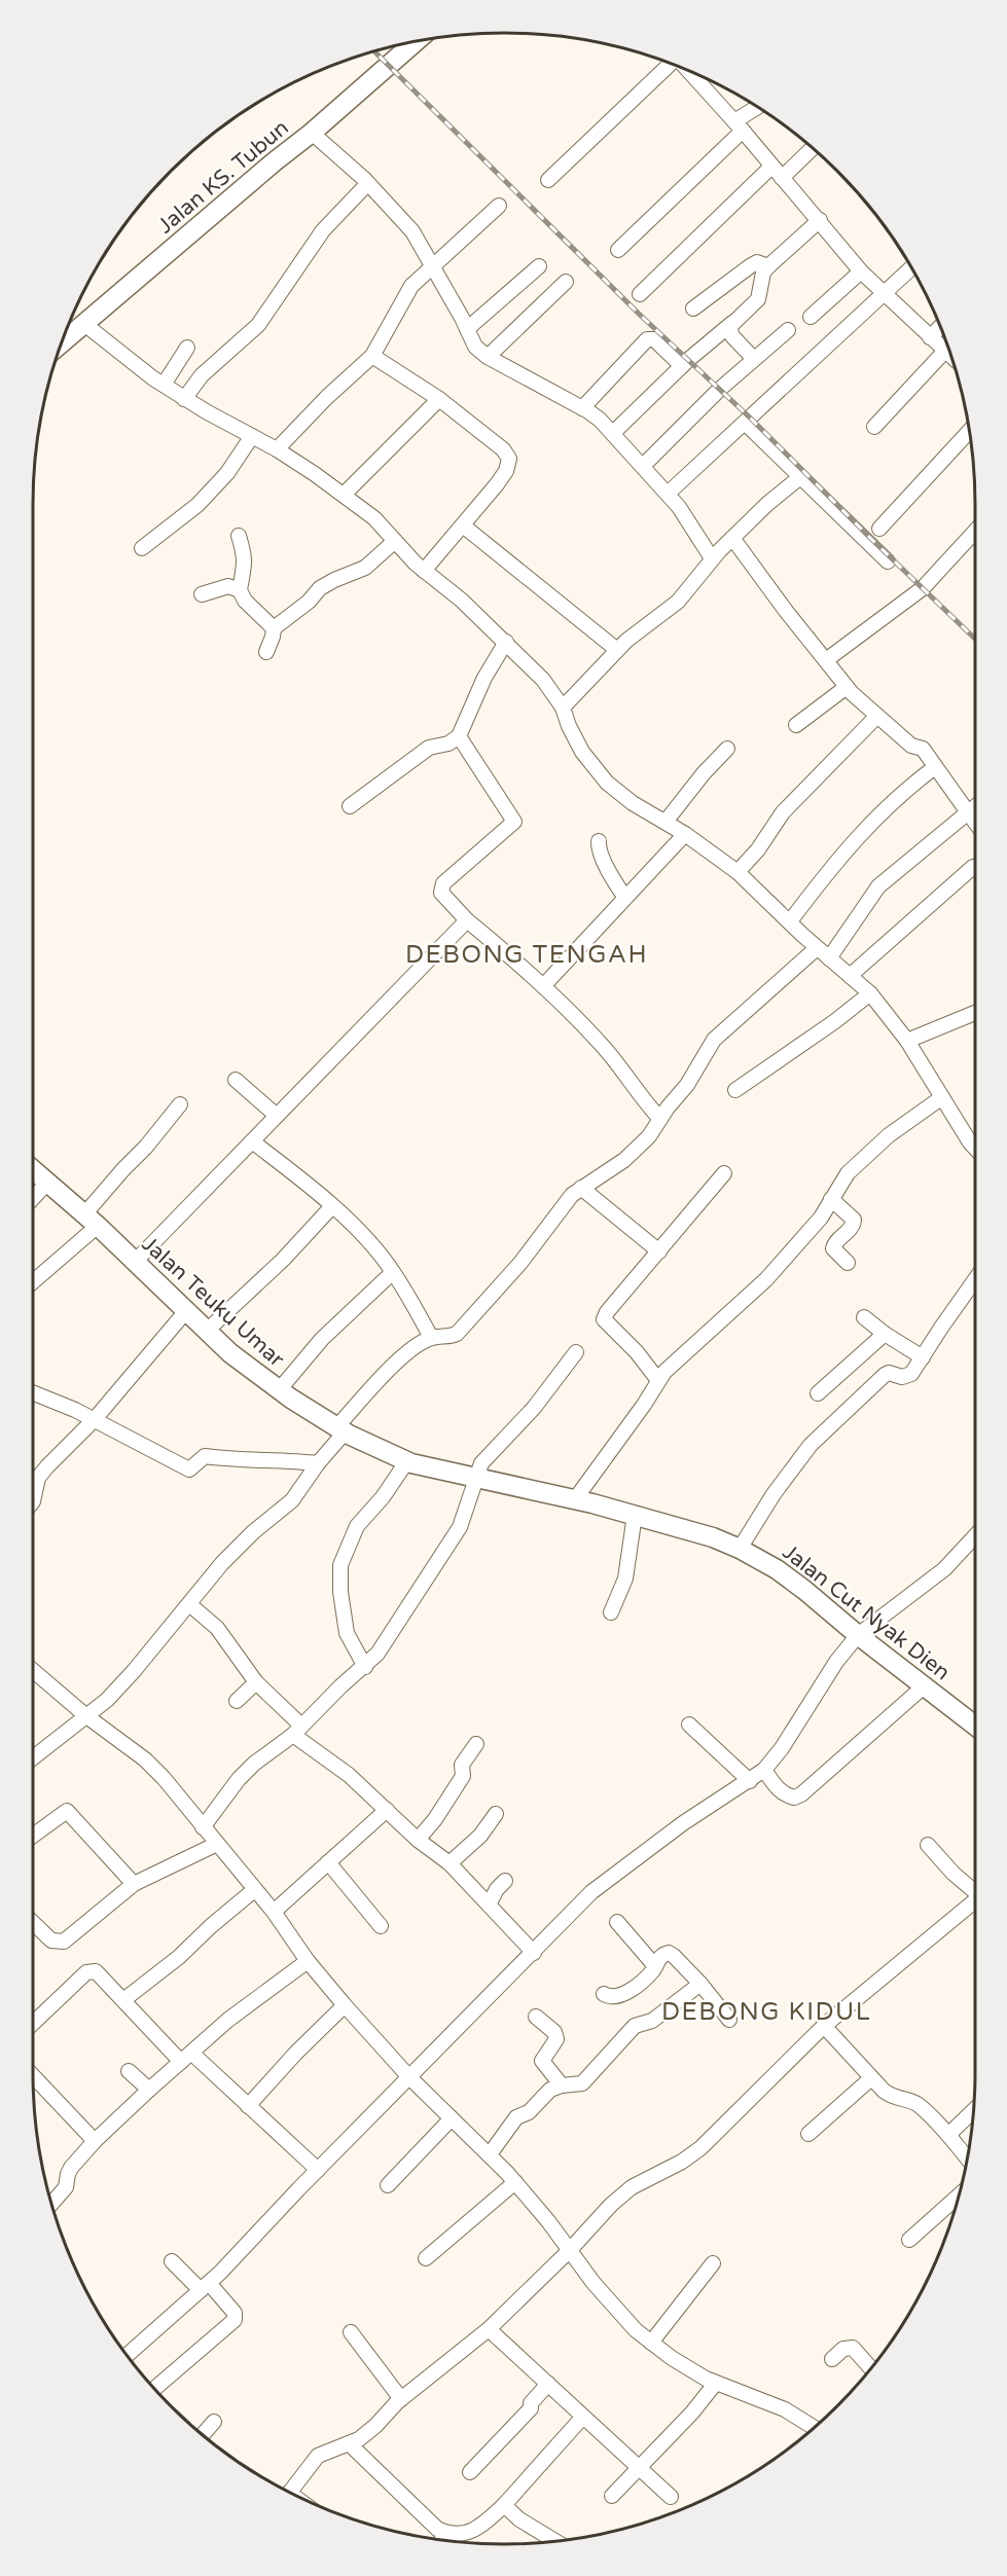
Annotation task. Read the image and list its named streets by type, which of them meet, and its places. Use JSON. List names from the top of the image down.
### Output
{
  "streets": {
    "main road": ["Jalan KS. Tubun", "Jalan Teuku Umar", "Jalan Cut Nyak Dien"]
  },
  "crossings": [
    ["Jalan Teuku Umar", "Jalan Cut Nyak Dien"]
  ],
  "districts": ["DEBONG TENGAH", "DEBONG KIDUL"]
}
